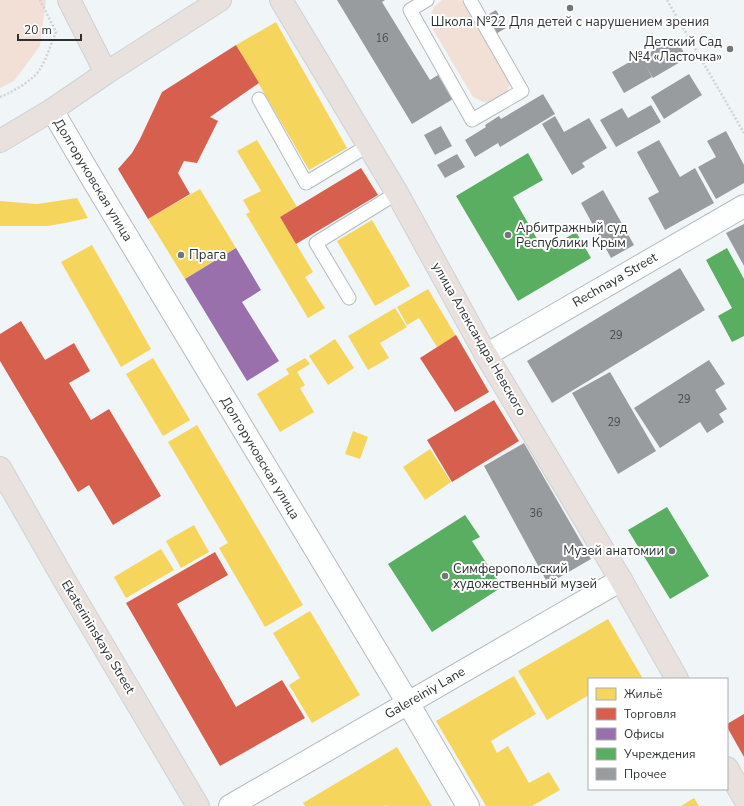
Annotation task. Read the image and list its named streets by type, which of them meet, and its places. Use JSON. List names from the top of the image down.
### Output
{
  "streets": {
    "main road": ["улица Александра Невского", "Ekaterininskaya Street"],
    "street": ["Долгоруковская улица", "Rechnaya Street", "Galereiniy Lane"]
  },
  "crossings": [
    ["Долгоруковская улица", "Galereiniy Lane"],
    ["Rechnaya Street", "улица Александра Невского"],
    ["улица Александра Невского", "Galereiniy Lane"]
  ],
  "places": [
    "Школа №22 Для детей с нарушением зрения",
    "Детский Сад №4 «Ласточка»",
    "Арбитражный суд Республики Крым",
    "Прага",
    "Музей анатомии",
    "Симферопольский художественный музей"
  ],
  "house_numbers": [
    "16",
    "29",
    "29",
    "29",
    "36"
  ],
  "legend": [
    "Жильё",
    "Торговля",
    "Офисы",
    "Учреждения",
    "Прочее"
  ],
  "scale_bar": "20 m"
}
